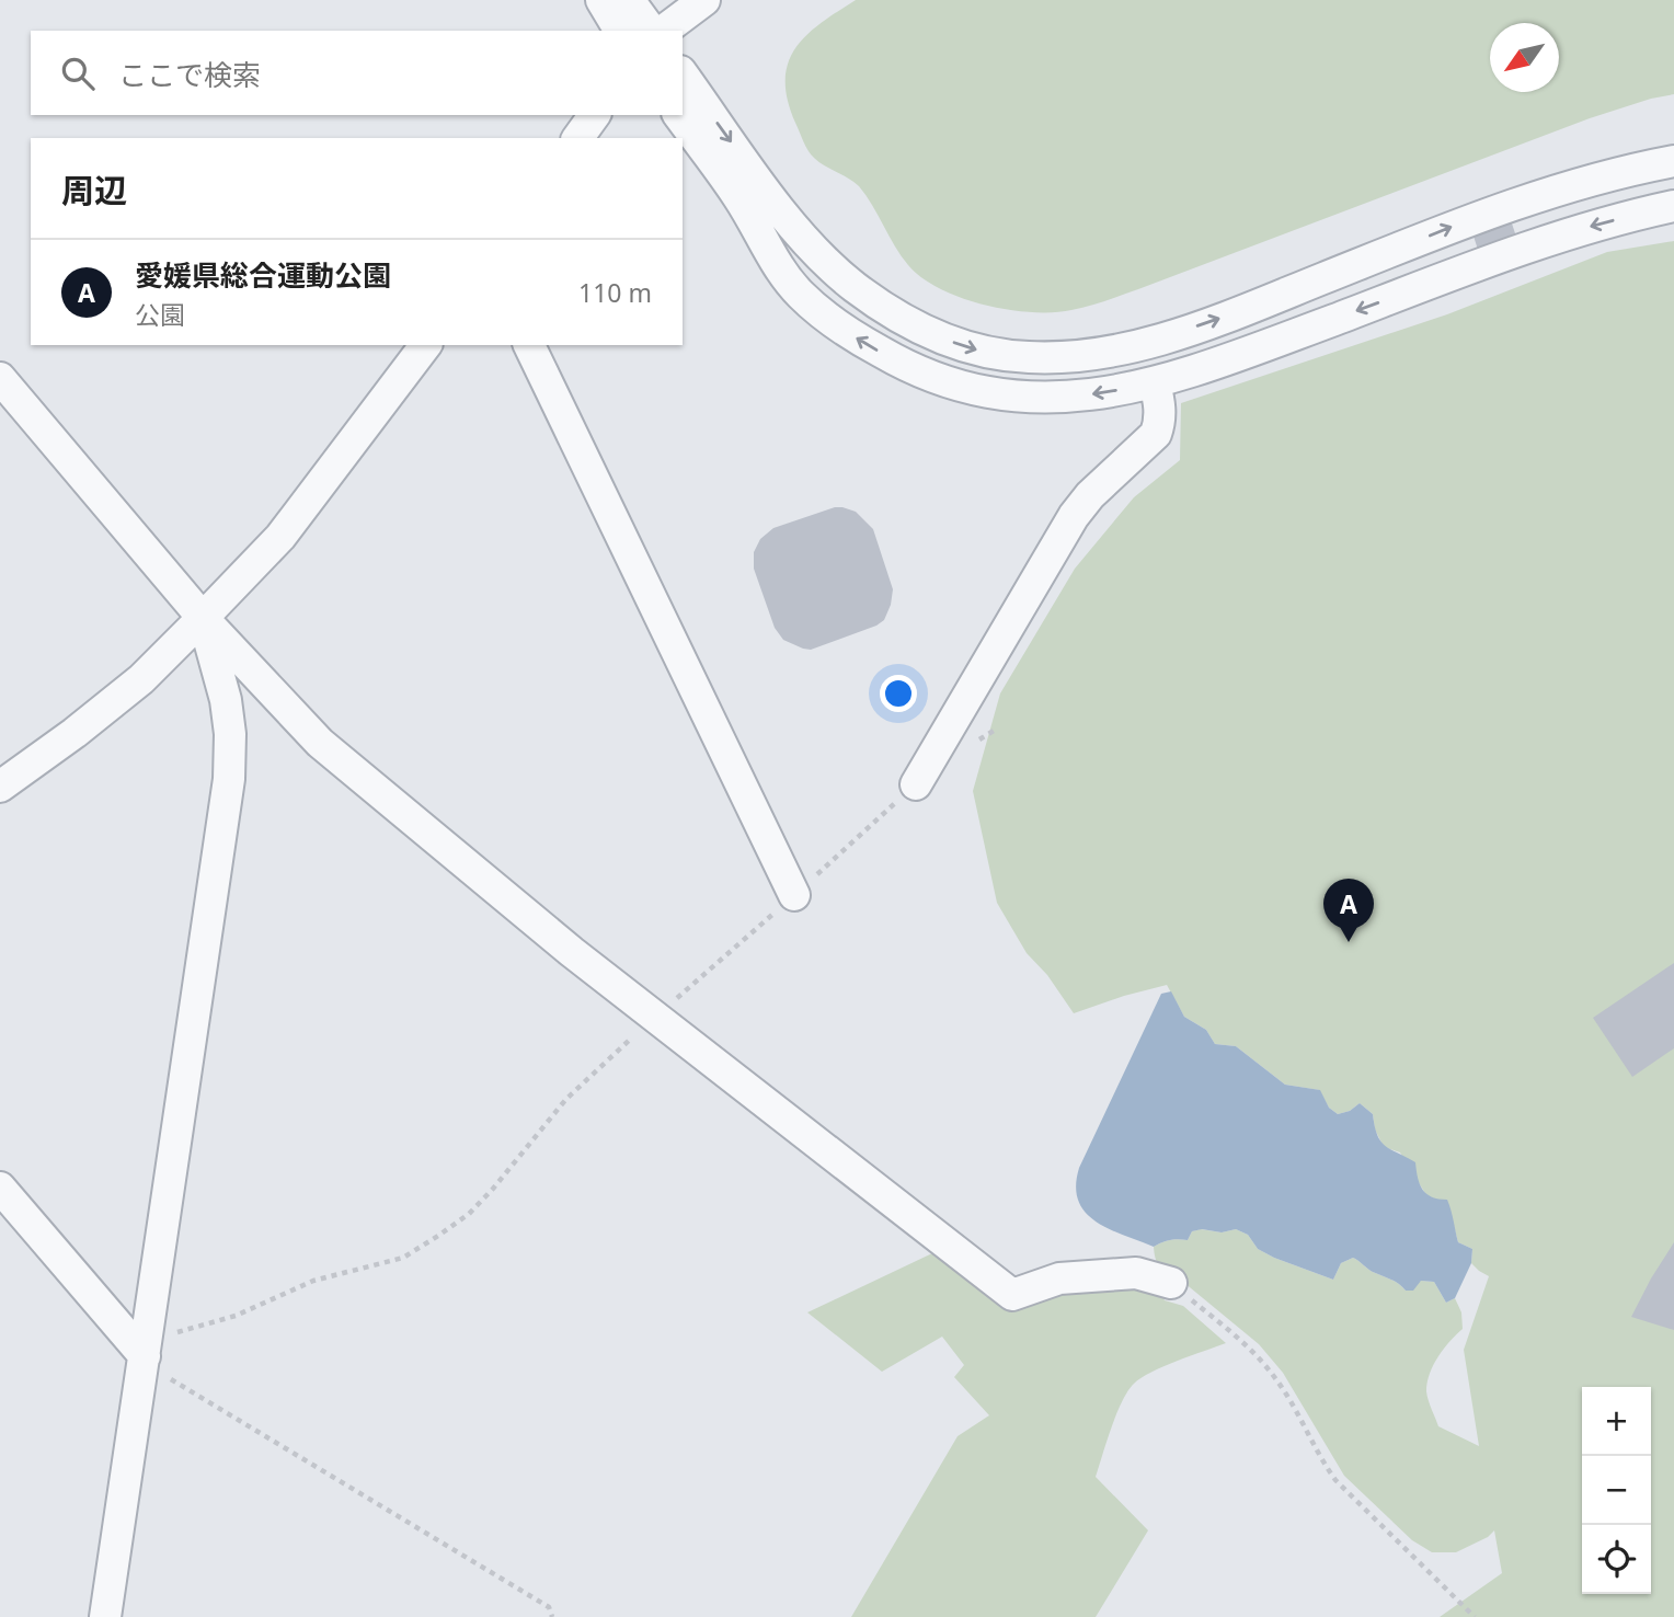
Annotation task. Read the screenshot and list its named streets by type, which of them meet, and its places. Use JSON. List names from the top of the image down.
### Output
{
  "north": "bottom left",
  "page": {
    "search": "ここで検索",
    "heading": "周辺",
    "list": [
      {
        "mark": "A",
        "name": "愛媛県総合運動公園",
        "note": "公園",
        "value": "110 m"
      }
    ],
    "pins": "A",
    "map_buttons": ["+", "−"]
  }
}
